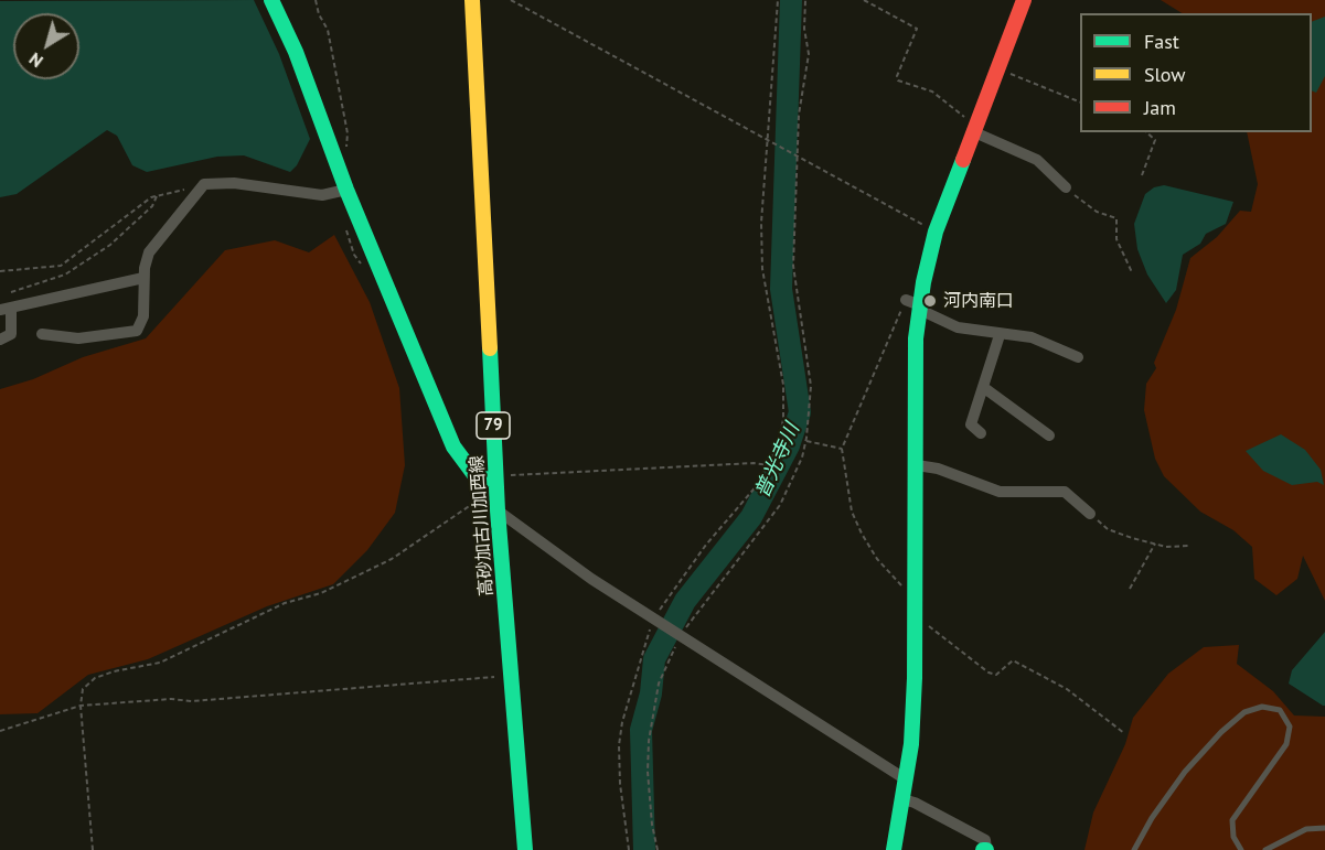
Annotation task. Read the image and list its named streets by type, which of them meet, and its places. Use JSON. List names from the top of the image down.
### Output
{
  "streets": {
    "street": ["79", "高砂加古川加西線"]
  },
  "water": ["普光寺川"],
  "places": ["河内南口"],
  "legend": ["Fast", "Slow", "Jam"],
  "north": "bottom left"
}
